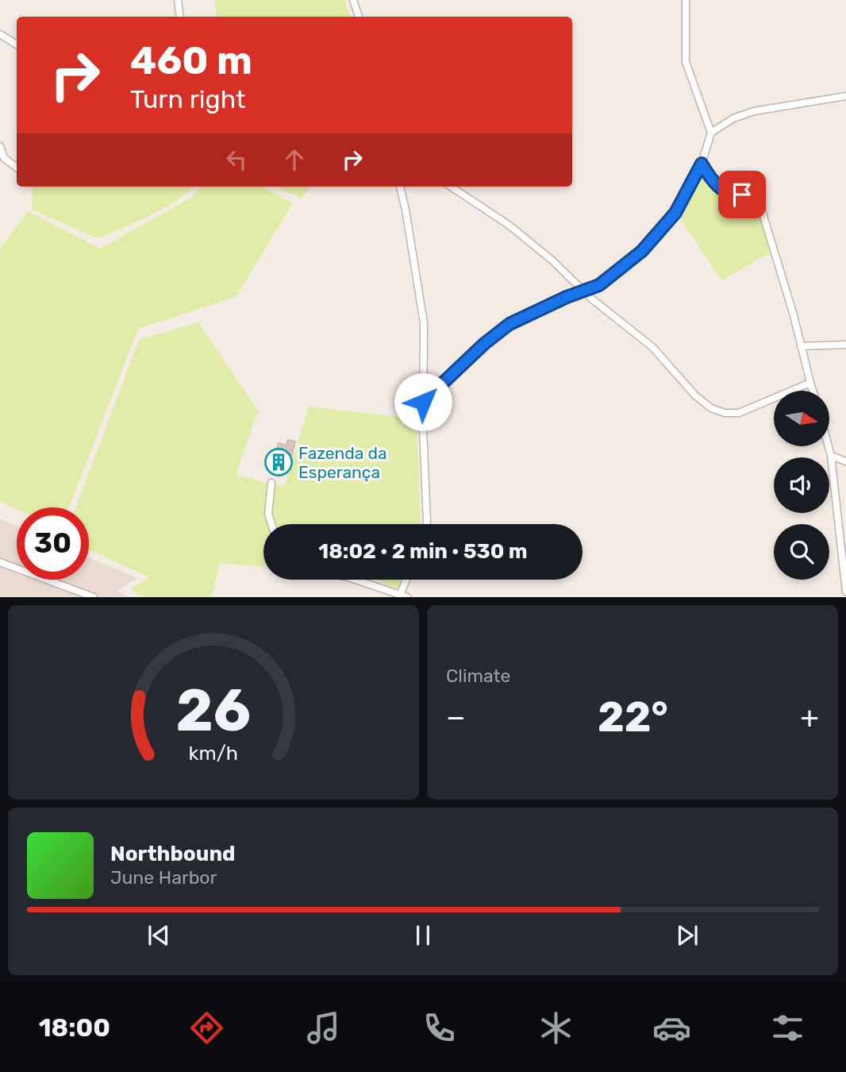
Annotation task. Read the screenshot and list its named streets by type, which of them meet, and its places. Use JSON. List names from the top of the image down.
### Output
{
  "places": {
    "building": ["Fazenda da Esperança"]
  },
  "north": "right",
  "page": {
    "turn": ["460 m", "Turn right"],
    "limit": "30",
    "trip": "18:02 · 2 min · 530 m",
    "tile": "Climate",
    "heat": ["−", "22°", "+"],
    "song": ["Northbound", "June Harbor"],
    "tabs": "18:00",
    "gauge": ["26", "km/h"]
  }
}
